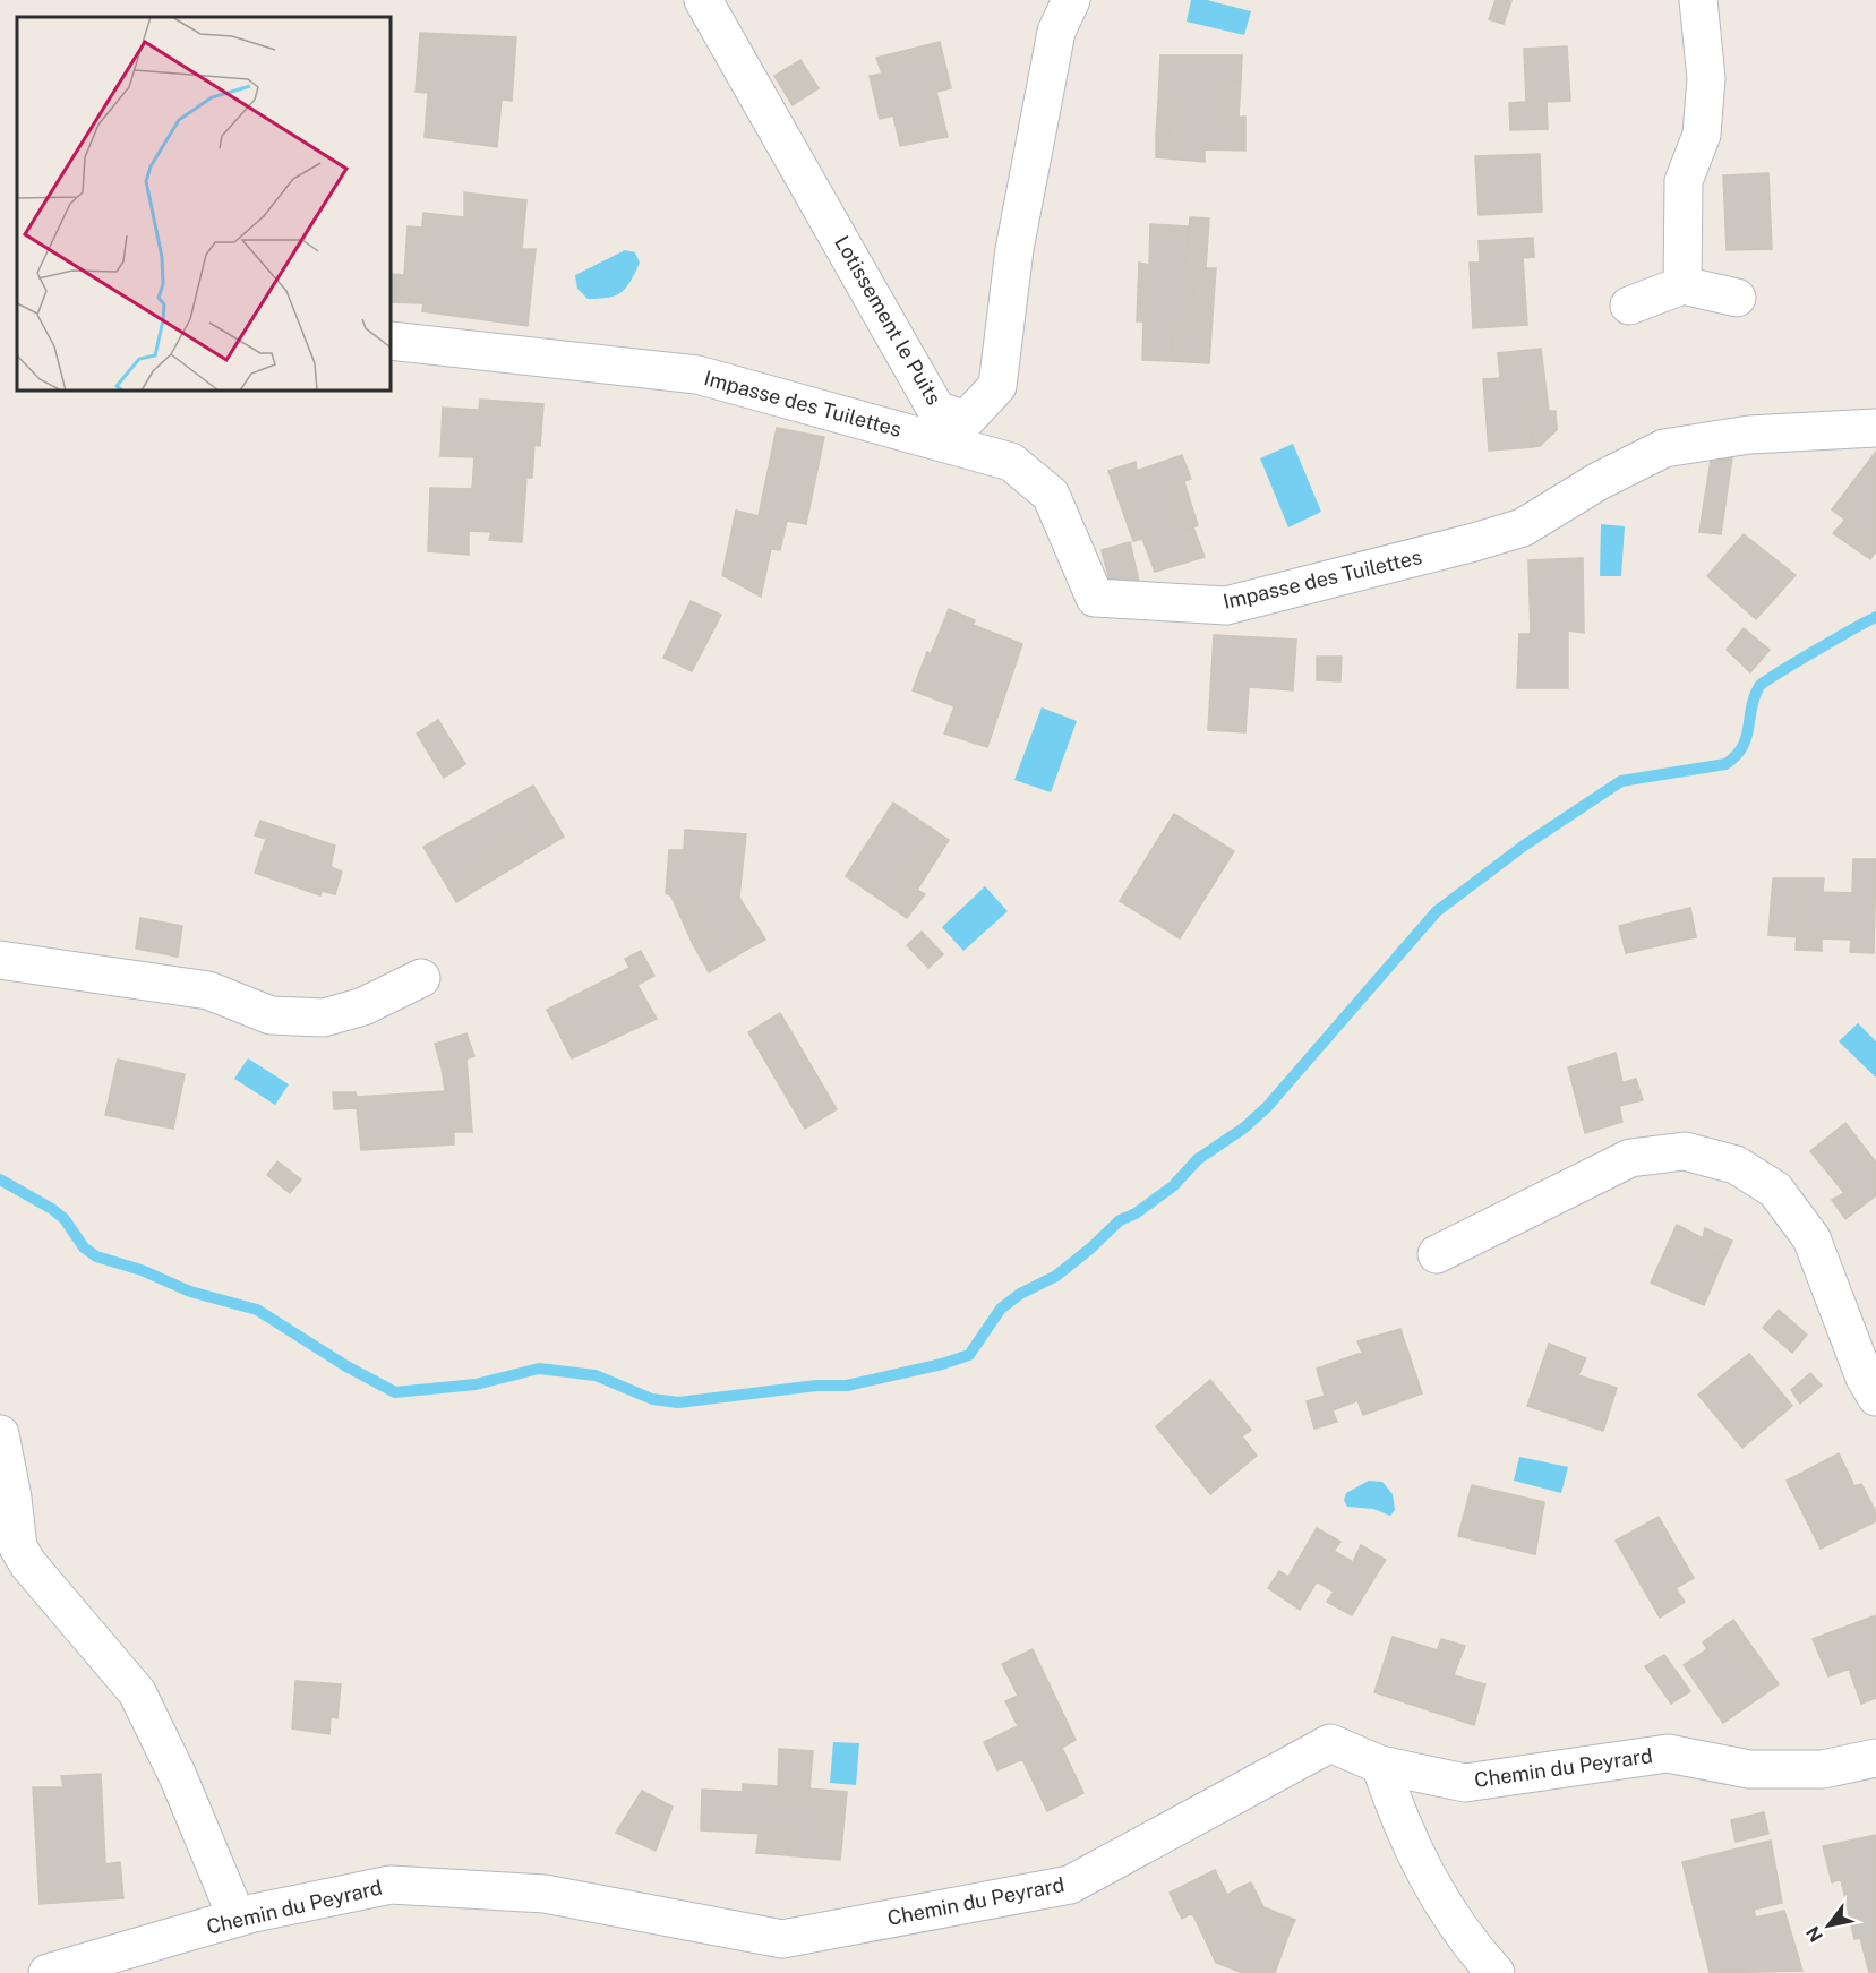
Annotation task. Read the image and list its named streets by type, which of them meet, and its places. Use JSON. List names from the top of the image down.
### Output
{
  "streets": {
    "street": ["Lotissement le Puits", "Impasse des Tuilettes", "Chemin du Peyrard"]
  },
  "north": "bottom left"
}
